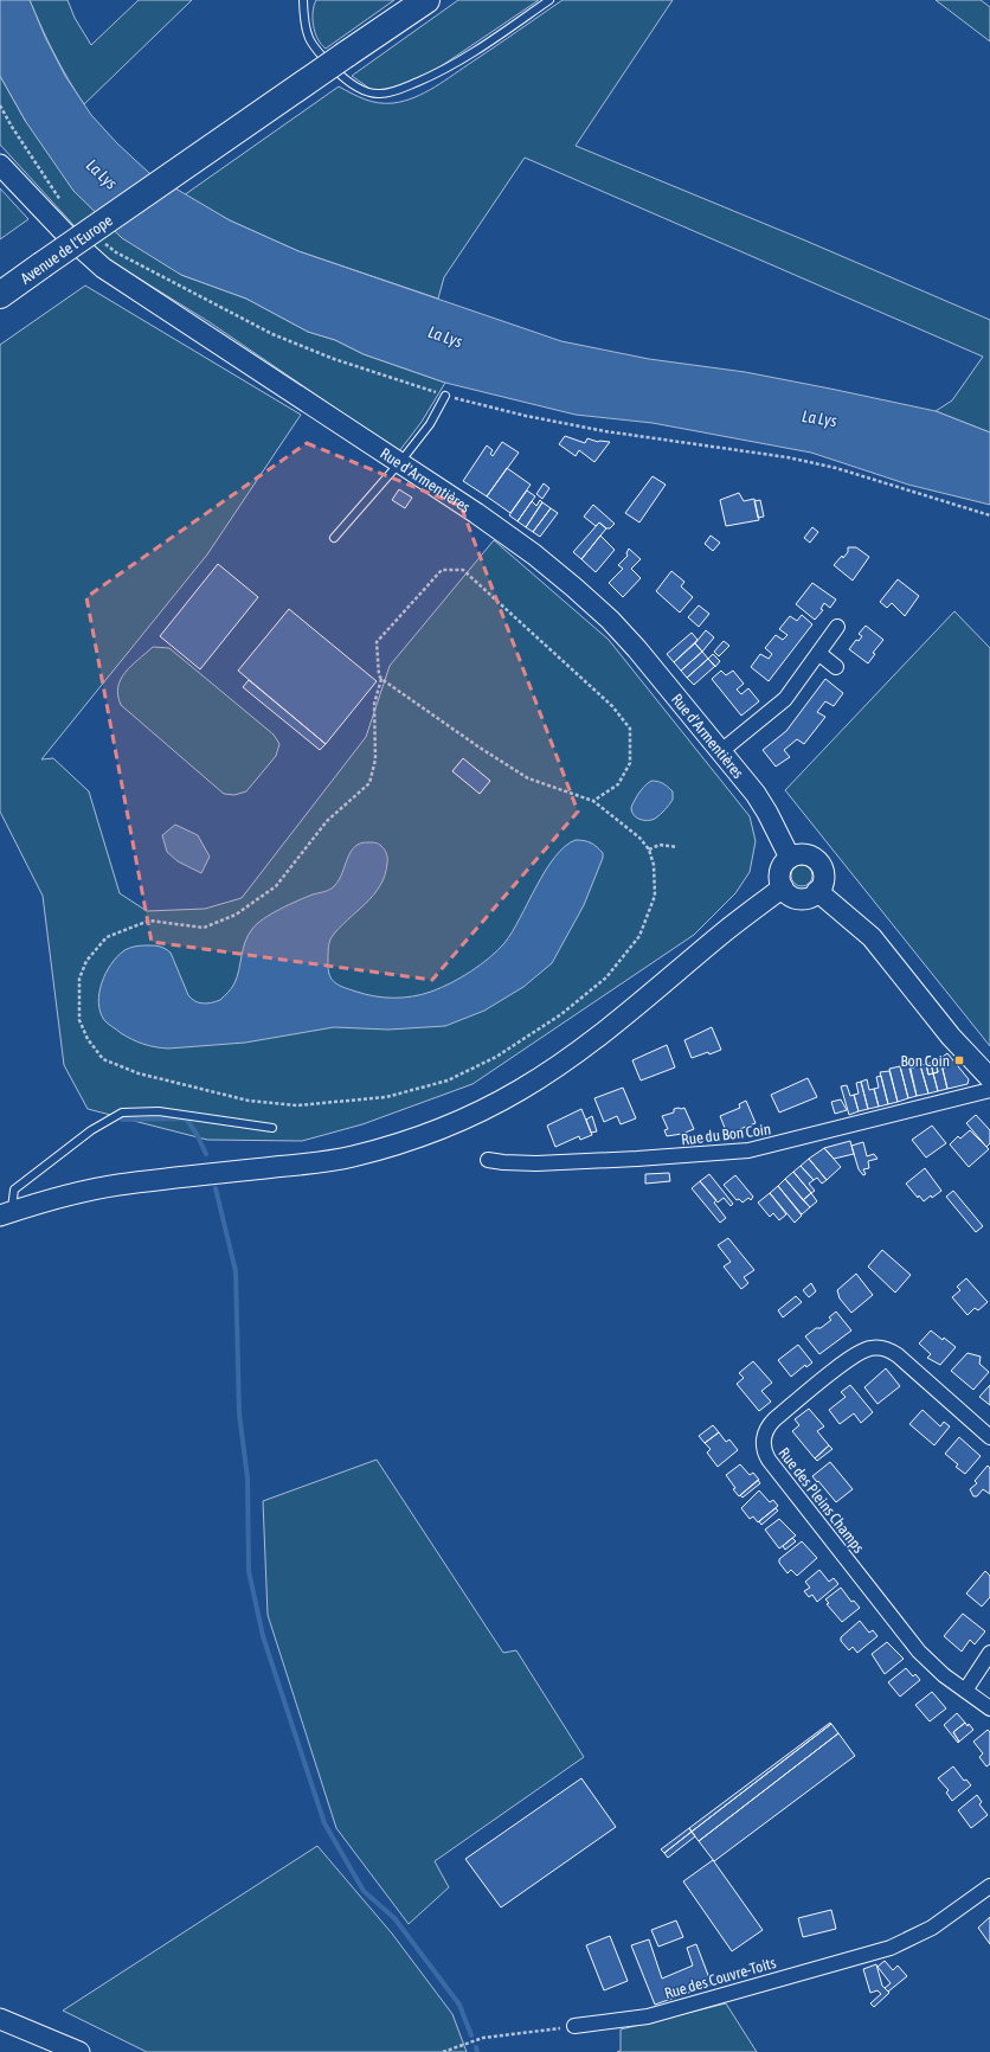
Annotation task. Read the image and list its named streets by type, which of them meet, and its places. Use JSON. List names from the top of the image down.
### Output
{
  "streets": {
    "highway": ["Avenue de l'Europe"],
    "main road": ["Rue d'Armentières"],
    "street": ["Rue du Bon Coin", "Rue des Pleins Champs", "Rue des Couvre-Toits"]
  },
  "water": ["La Lys"],
  "places": {
    "transit": ["Bon Coin"]
  }
}
